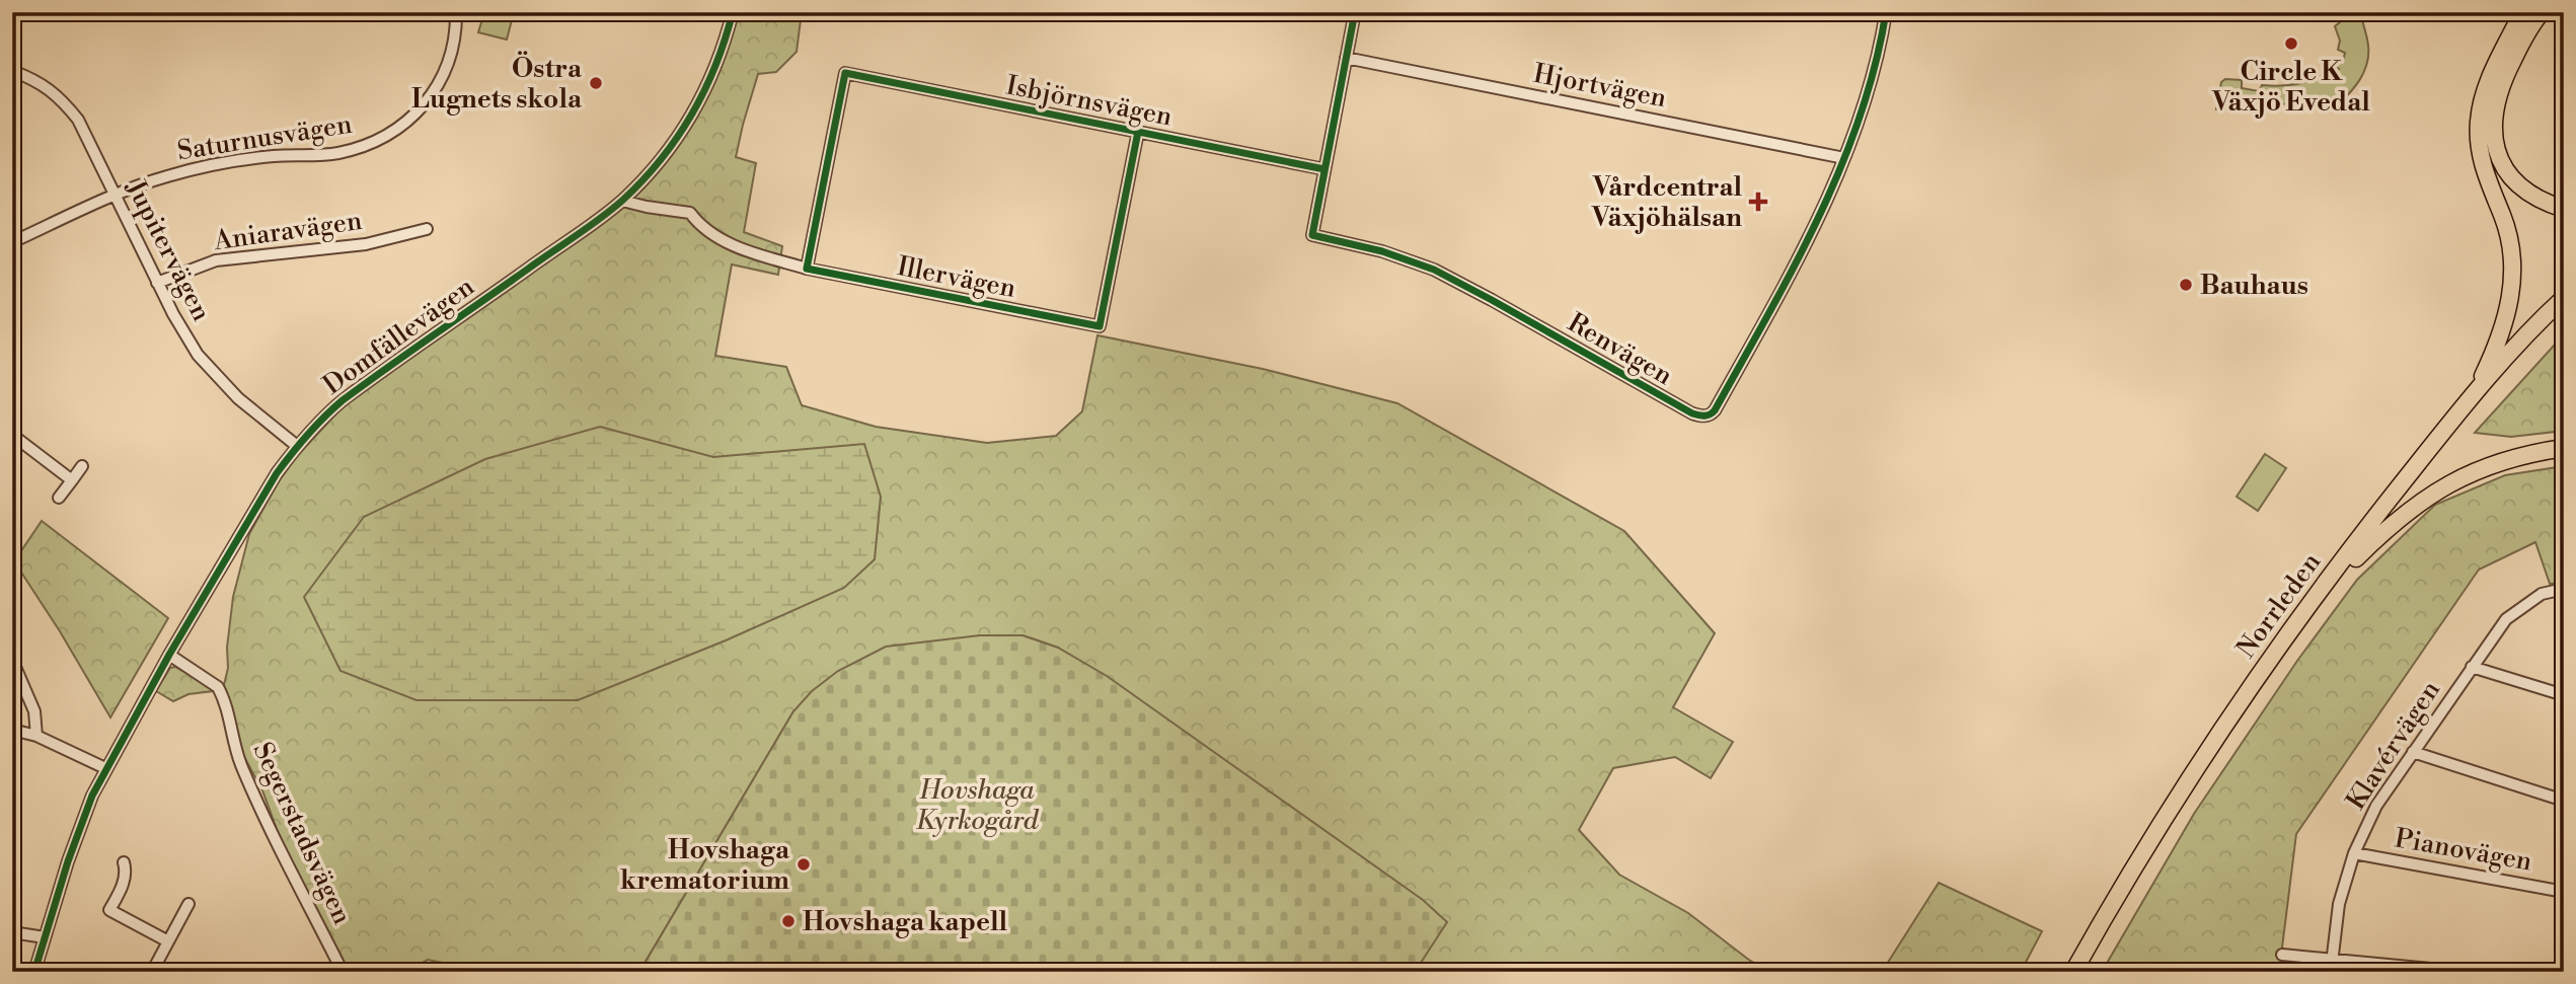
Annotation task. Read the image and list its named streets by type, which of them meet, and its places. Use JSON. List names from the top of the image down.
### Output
{
  "streets": {
    "highway": ["Norrleden"],
    "street": [
      "Hjortvägen",
      "Isbjörnsvägen",
      "Saturnusvägen",
      "Aniaravägen",
      "Jupitervägen",
      "Illervägen",
      "Domfällevägen",
      "Renvägen",
      "Klavérvägen",
      "Segerstadsvägen",
      "Pianovägen"
    ]
  },
  "crossings": [
    ["Hjortvägen", "Renvägen"],
    ["Isbjörnsvägen", "Illervägen"],
    ["Isbjörnsvägen", "Renvägen"],
    ["Saturnusvägen", "Jupitervägen"],
    ["Aniaravägen", "Jupitervägen"],
    ["Jupitervägen", "Domfällevägen"],
    ["Domfällevägen", "Segerstadsvägen"],
    ["Klavérvägen", "Pianovägen"]
  ],
  "parks": ["Hovshaga Kyrkogård"],
  "places": {
    "other": [
      "Circle K Växjö Evedal",
      "Östra Lugnets skola",
      "Bauhaus",
      "Hovshaga krematorium",
      "Hovshaga kapell"
    ],
    "health": ["Vårdcentral Växjöhälsan"]
  }
}
